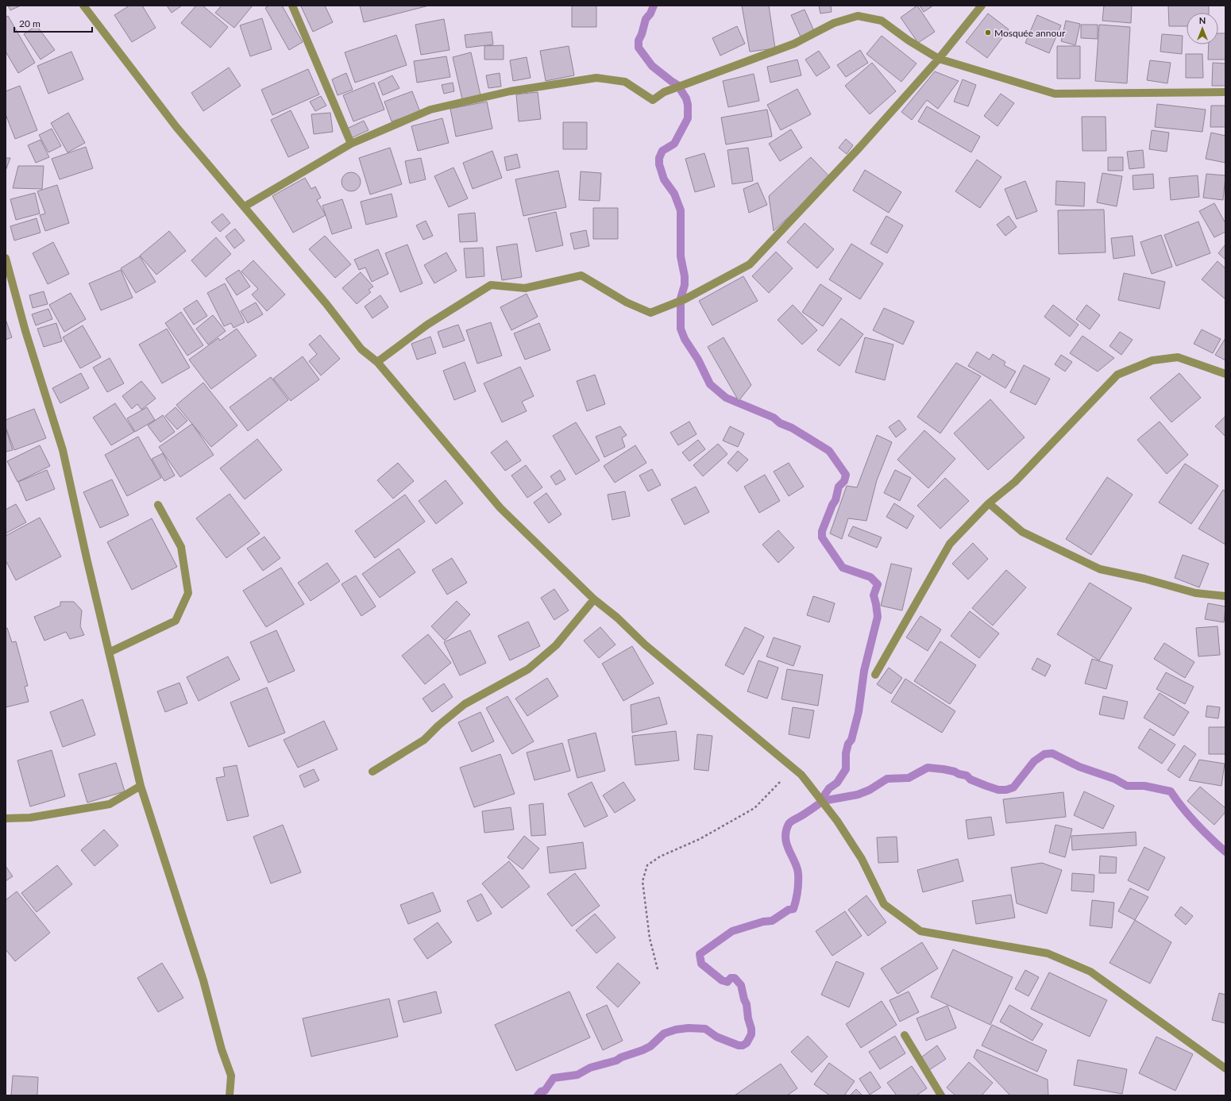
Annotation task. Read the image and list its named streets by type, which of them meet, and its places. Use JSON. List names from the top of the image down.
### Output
{
  "places": ["Mosquée annour"],
  "scale_bar": "20 m",
  "north": "top"
}
